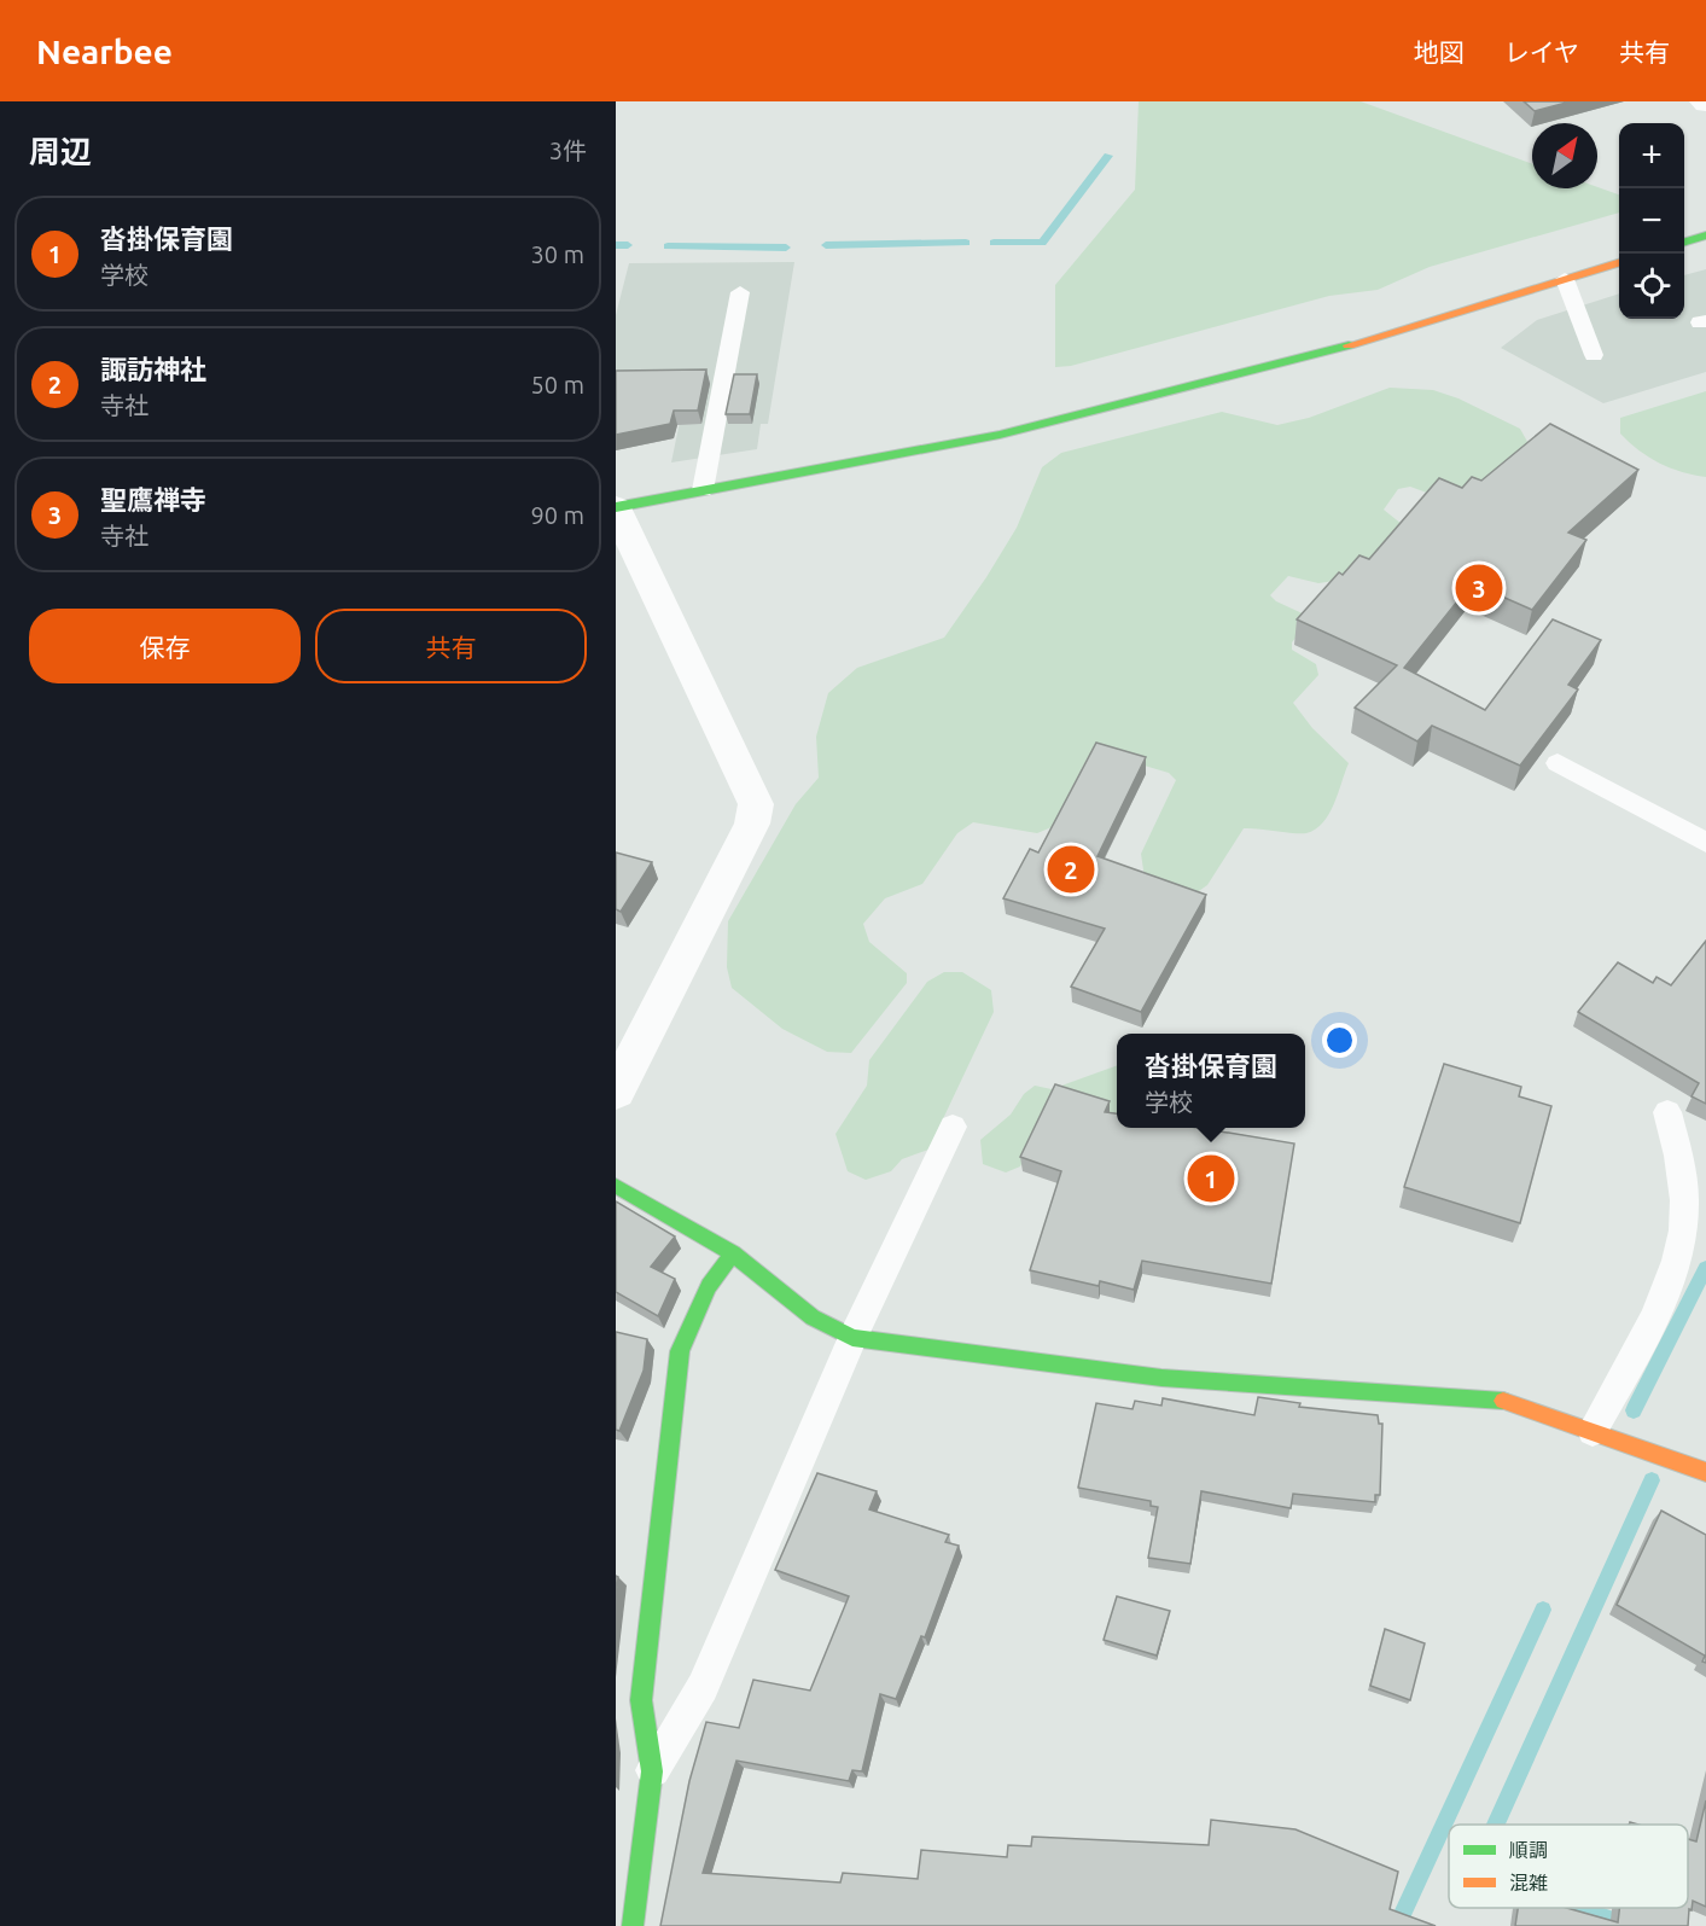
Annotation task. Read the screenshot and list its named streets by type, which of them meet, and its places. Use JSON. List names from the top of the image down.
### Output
{
  "legend": ["順調", "混雑"],
  "north": "top right",
  "page": {
    "header": "Nearbee",
    "nav": ["地図", "レイヤ", "共有"],
    "heading": ["周辺", "3件"],
    "map_buttons": ["+", "−"],
    "list": [
      {
        "mark": "1",
        "name": "沓掛保育園",
        "note": "学校",
        "value": "30 m"
      },
      {
        "mark": "2",
        "name": "諏訪神社",
        "note": "寺社",
        "value": "50 m"
      },
      {
        "mark": "3",
        "name": "聖鷹禅寺",
        "note": "寺社",
        "value": "90 m"
      }
    ],
    "pins": ["3", "2", "1"],
    "buttons": ["保存", "共有"],
    "popup": ["沓掛保育園", "学校"]
  }
}
